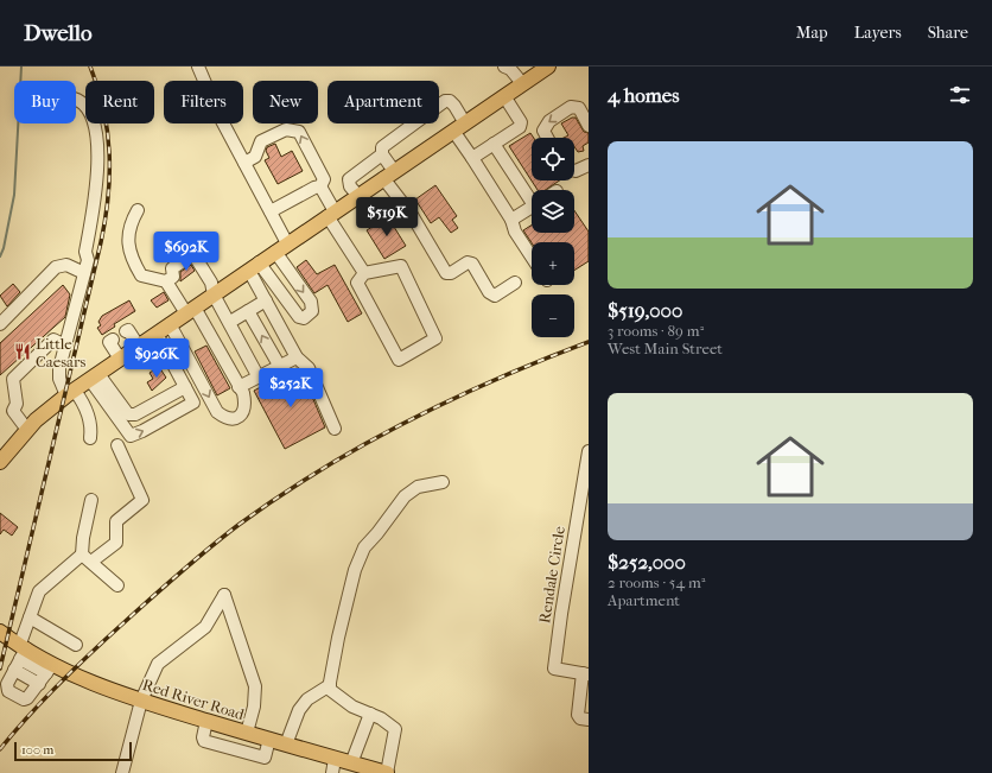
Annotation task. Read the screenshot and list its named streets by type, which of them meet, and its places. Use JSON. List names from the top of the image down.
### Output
{
  "streets": {
    "main road": ["Red River Road"],
    "street": ["Rendale Circle"]
  },
  "places": {
    "restaurant": ["Little Caesars"]
  },
  "scale_bar": "100 m",
  "page": {
    "header": "Dwello",
    "nav": ["Map", "Layers", "Share"],
    "heading": "4 homes",
    "chip": [
      "Buy",
      "Rent",
      "Filters",
      "New",
      "Apartment"
    ],
    "list": [
      {
        "name": "$519,000",
        "note": "3 rooms · 89 m² · West Main Street"
      },
      {
        "name": "$252,000",
        "note": "2 rooms · 54 m² · Apartment"
      }
    ],
    "map_buttons": ["+", "−"],
    "price": [
      "$519K",
      "$692K",
      "$926K",
      "$252K"
    ],
    "scale": "100 m"
  }
}
